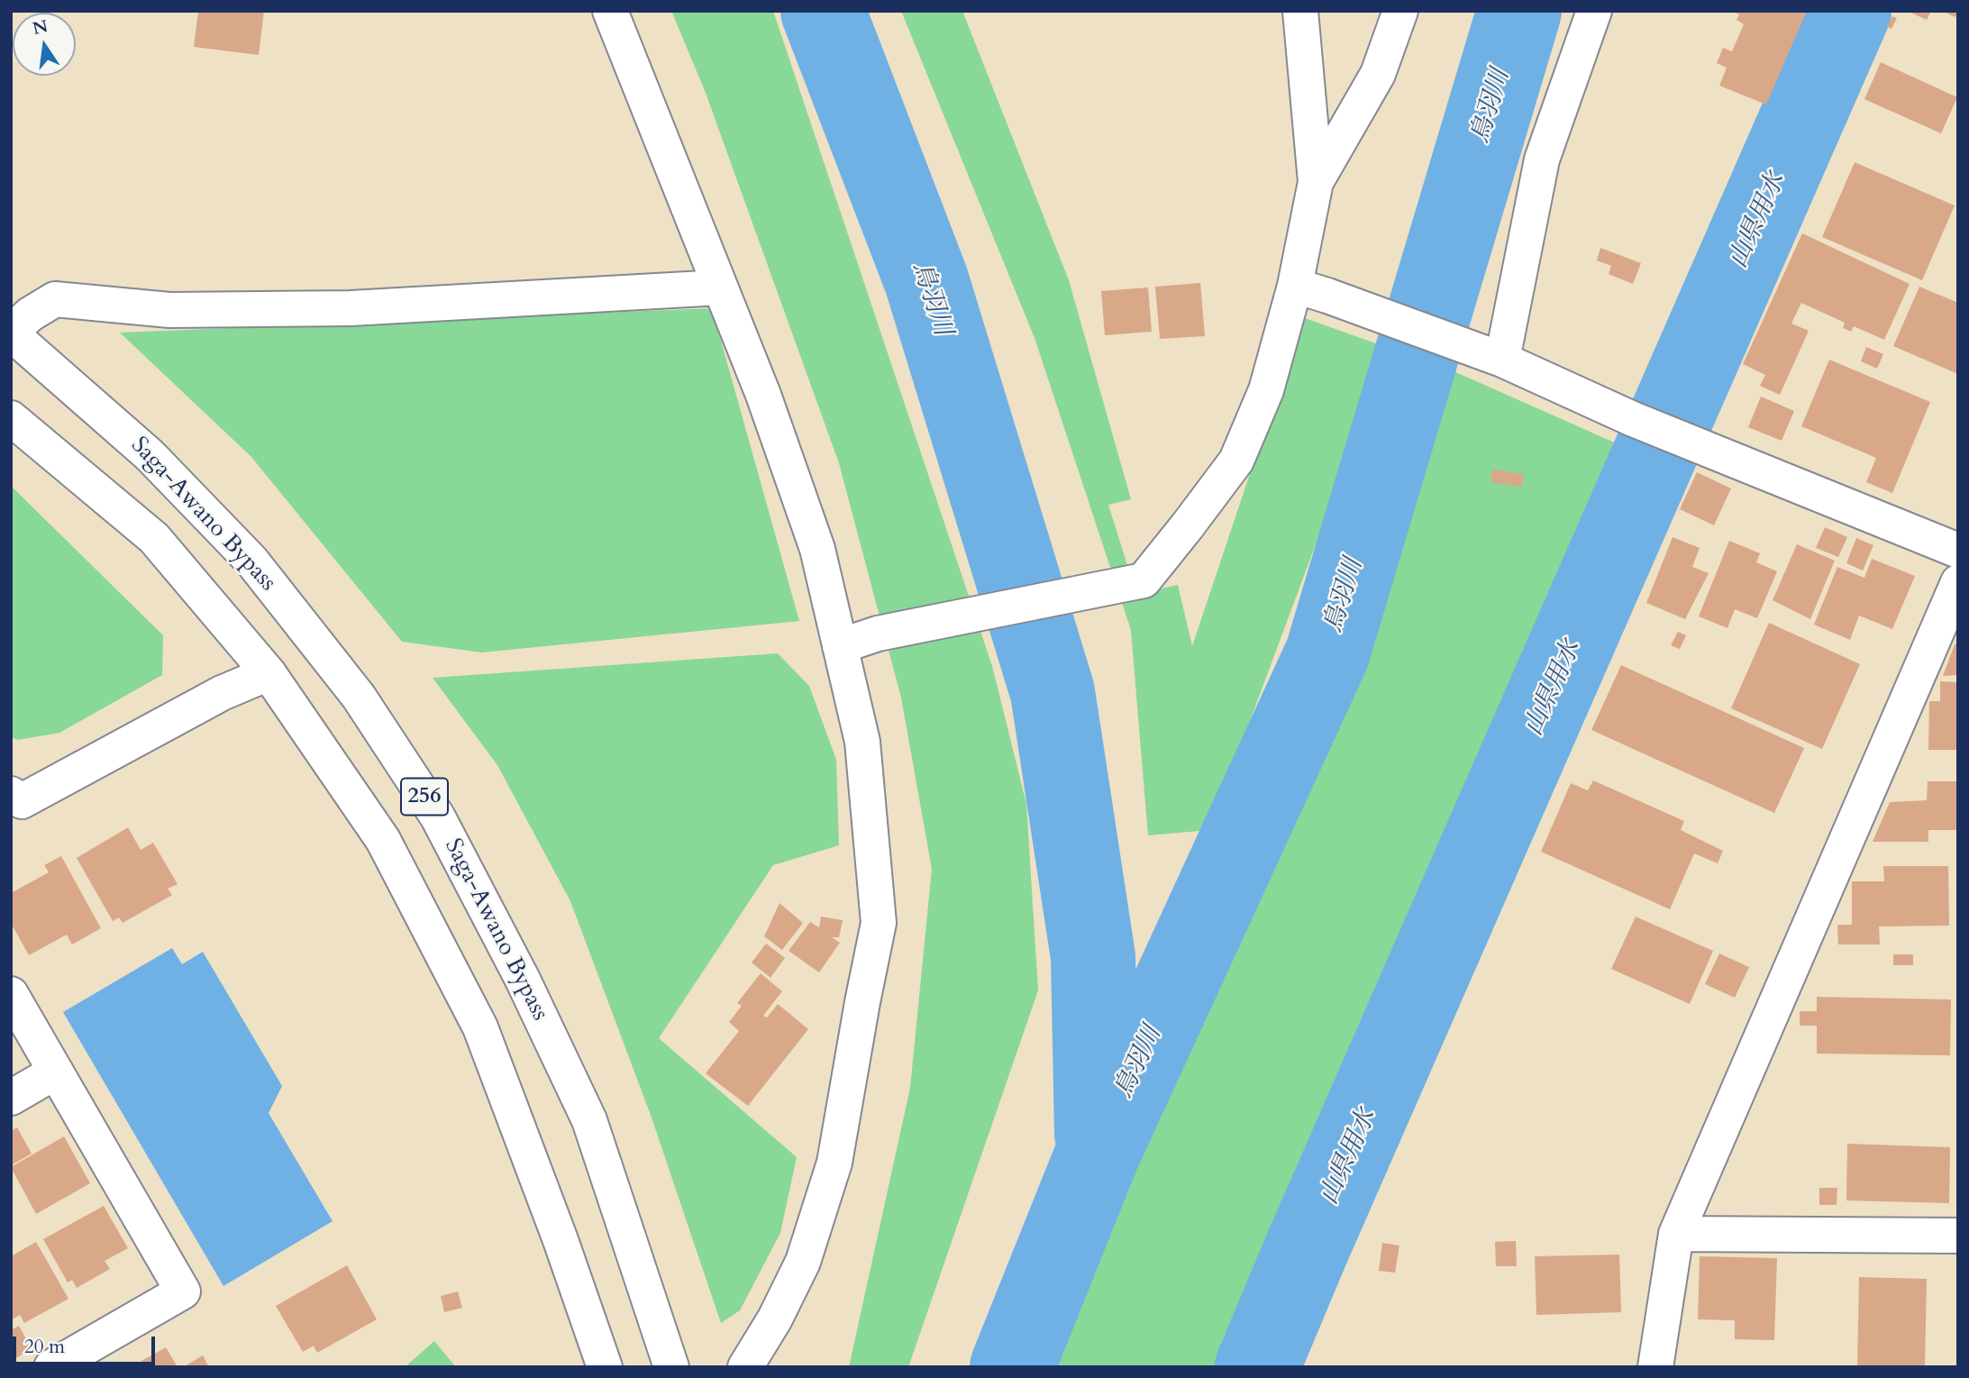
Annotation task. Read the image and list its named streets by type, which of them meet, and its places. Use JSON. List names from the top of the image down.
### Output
{
  "streets": {
    "main road": ["Saga-Awano Bypass", "256"]
  },
  "water": ["鳥羽川", "山県用水"],
  "scale_bar": "20 m",
  "north": "top"
}
